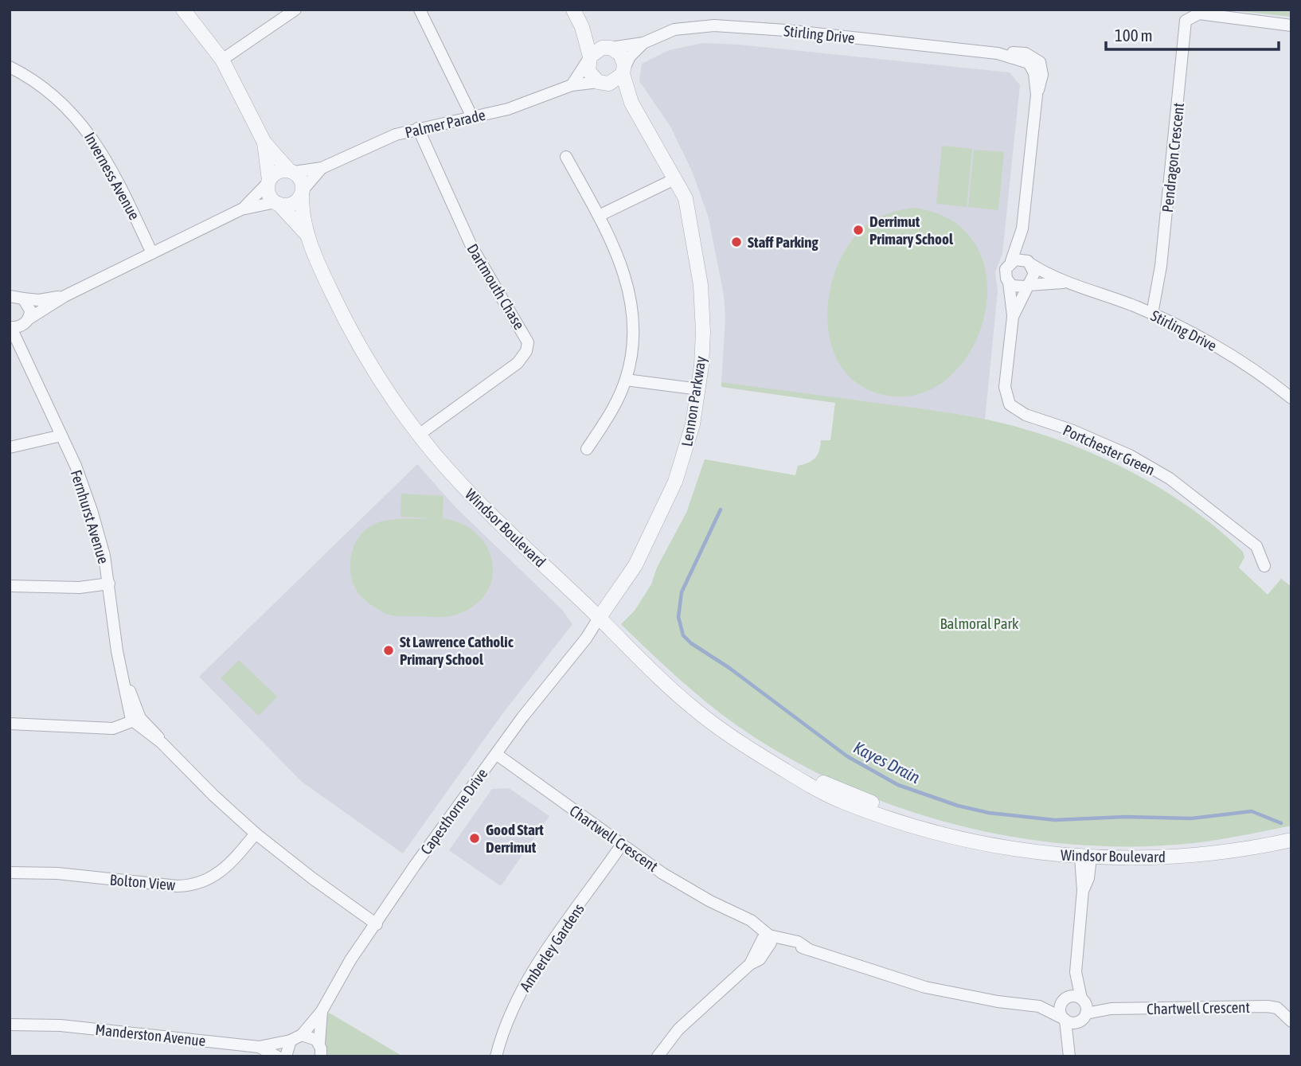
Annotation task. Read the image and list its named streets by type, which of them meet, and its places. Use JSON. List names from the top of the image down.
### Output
{
  "streets": {
    "street": [
      "Stirling Drive",
      "Palmer Parade",
      "Pendragon Crescent",
      "Inverness Avenue",
      "Dartmouth Chase",
      "Lennon Parkway",
      "Portchester Green",
      "Fernhurst Avenue",
      "Windsor Boulevard",
      "Capesthorne Drive",
      "Chartwell Crescent",
      "Bolton View",
      "Amberley Gardens",
      "Manderston Avenue"
    ]
  },
  "crossings": [
    ["Stirling Drive", "Palmer Parade"],
    ["Stirling Drive", "Pendragon Crescent"],
    ["Stirling Drive", "Lennon Parkway"],
    ["Stirling Drive", "Portchester Green"],
    ["Palmer Parade", "Dartmouth Chase"],
    ["Palmer Parade", "Lennon Parkway"],
    ["Palmer Parade", "Windsor Boulevard"],
    ["Dartmouth Chase", "Windsor Boulevard"],
    ["Lennon Parkway", "Windsor Boulevard"],
    ["Lennon Parkway", "Capesthorne Drive"],
    ["Windsor Boulevard", "Capesthorne Drive"],
    ["Capesthorne Drive", "Chartwell Crescent"],
    ["Capesthorne Drive", "Manderston Avenue"],
    ["Chartwell Crescent", "Amberley Gardens"]
  ],
  "water": ["Kayes Drain"],
  "parks": ["Balmoral Park"],
  "places": [
    "Derrimut Primary School",
    "Staff Parking",
    "St Lawrence Catholic Primary School",
    "Good Start Derrimut"
  ],
  "scale_bar": "100 m"
}
